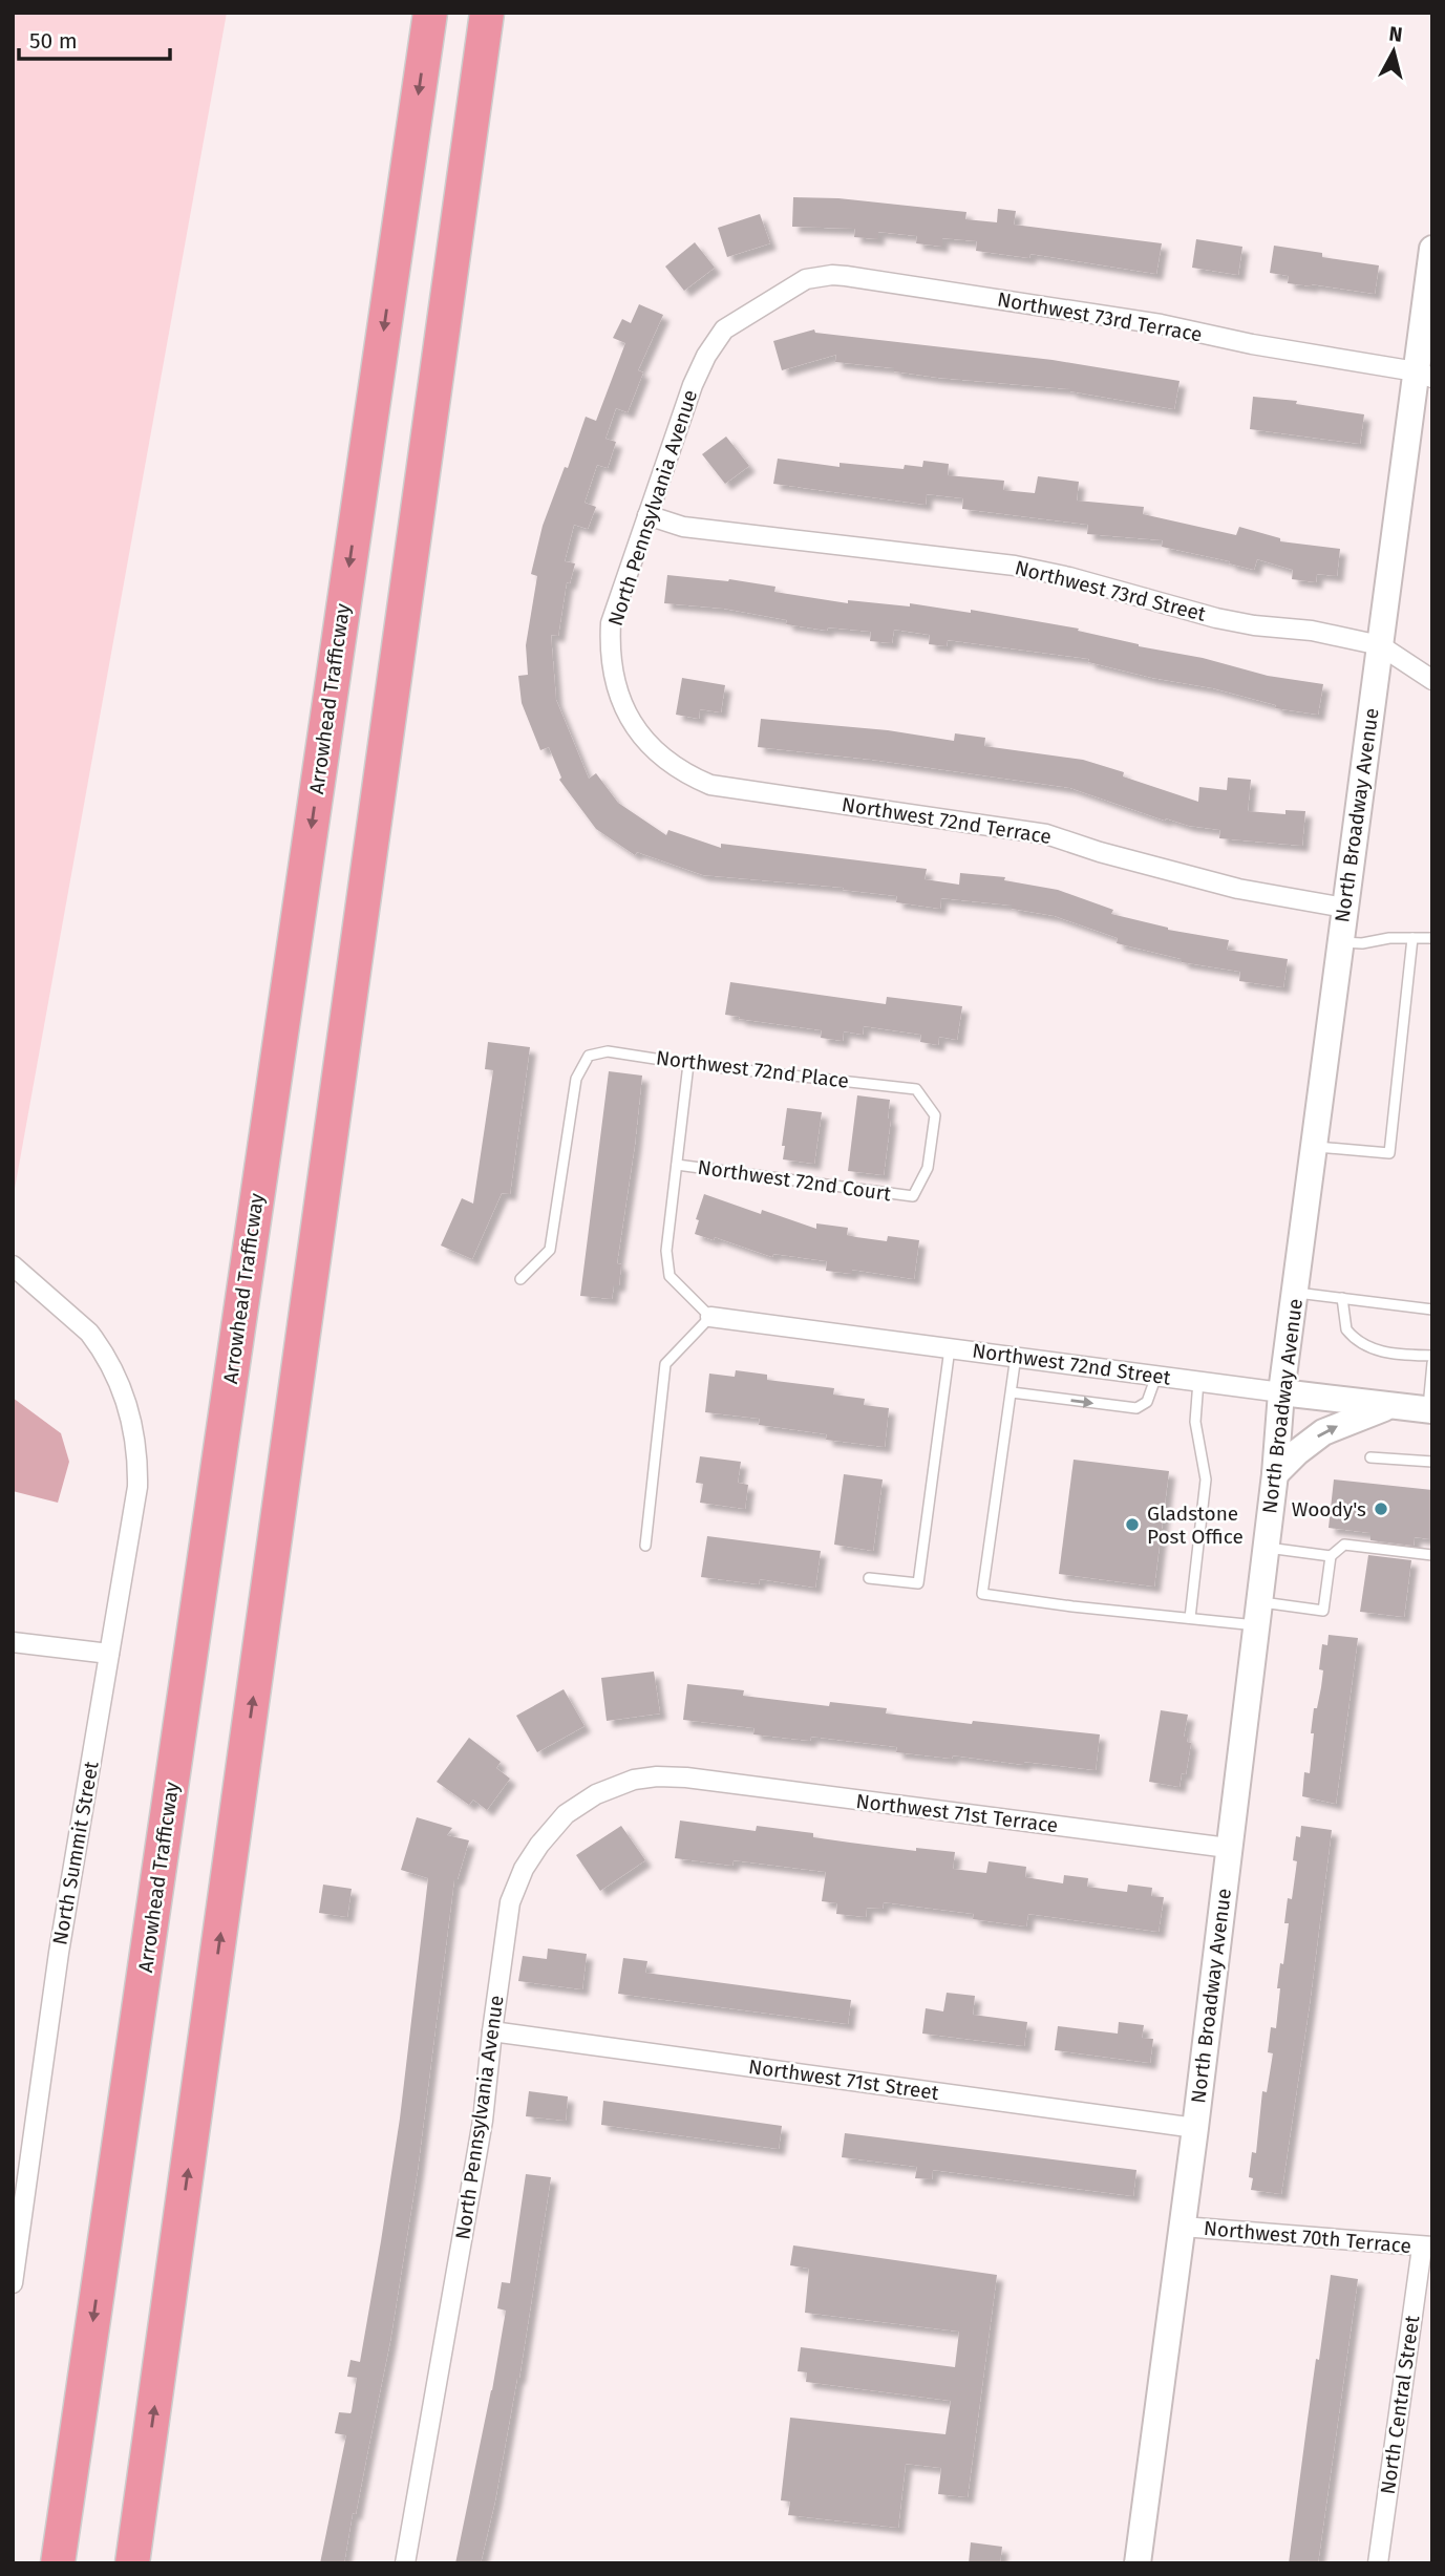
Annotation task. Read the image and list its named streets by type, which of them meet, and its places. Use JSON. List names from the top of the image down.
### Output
{
  "streets": {
    "highway": ["Arrowhead Trafficway"],
    "main road": ["North Broadway Avenue", "Northwest 72nd Street"],
    "street": [
      "Northwest 73rd Terrace",
      "North Pennsylvania Avenue",
      "Northwest 73rd Street",
      "Northwest 72nd Terrace",
      "Northwest 71st Terrace",
      "North Summit Street",
      "Northwest 71st Street",
      "Northwest 70th Terrace",
      "North Central Street"
    ],
    "lane": ["Northwest 72nd Place", "Northwest 72nd Court"]
  },
  "crossings": [
    ["Northwest 73rd Terrace", "North Pennsylvania Avenue"],
    ["Northwest 73rd Terrace", "North Broadway Avenue"],
    ["North Pennsylvania Avenue", "Northwest 73rd Street"],
    ["North Pennsylvania Avenue", "Northwest 72nd Terrace"],
    ["North Pennsylvania Avenue", "Northwest 71st Terrace"],
    ["North Pennsylvania Avenue", "Northwest 71st Street"],
    ["Northwest 73rd Street", "North Broadway Avenue"],
    ["North Broadway Avenue", "Northwest 72nd Terrace"],
    ["North Broadway Avenue", "Northwest 72nd Street"],
    ["North Broadway Avenue", "Northwest 71st Terrace"],
    ["North Broadway Avenue", "Northwest 71st Street"],
    ["North Broadway Avenue", "Northwest 70th Terrace"],
    ["Northwest 72nd Place", "Northwest 72nd Court"],
    ["Northwest 70th Terrace", "North Central Street"]
  ],
  "places": ["Woody's", "Gladstone Post Office"],
  "scale_bar": "50 m",
  "north": "top"
}
